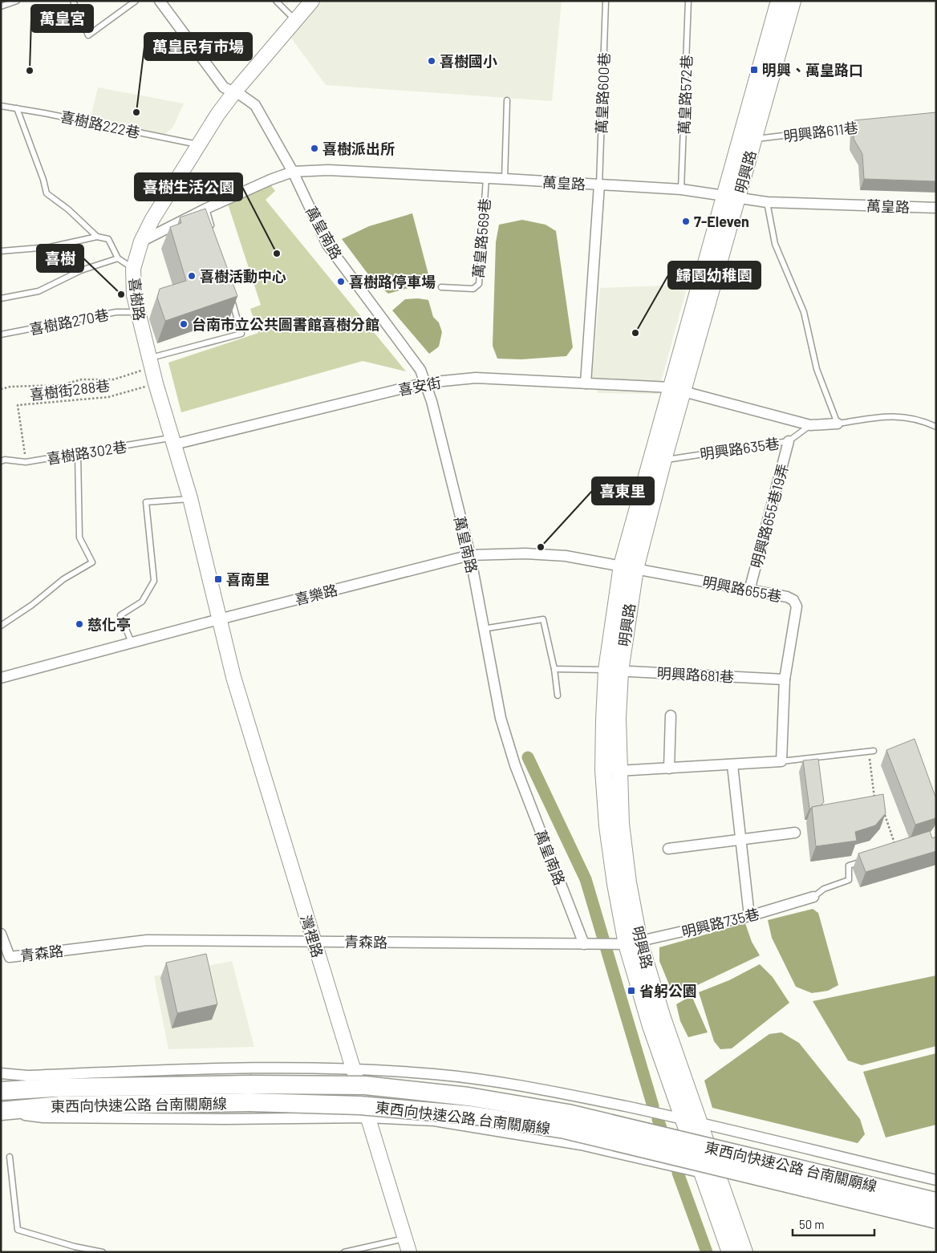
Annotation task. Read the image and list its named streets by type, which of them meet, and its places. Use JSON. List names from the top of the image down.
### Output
{
  "streets": {
    "highway": ["東西向快速公路 台南關廟線"],
    "main road": ["明興路"],
    "street": [
      "萬皇路",
      "萬皇南路",
      "喜樹路",
      "喜安街",
      "明興路655巷19弄",
      "明興路655巷",
      "喜樂路",
      "明興路681巷",
      "明興路735巷",
      "灣裡路",
      "青森路"
    ],
    "lane": [
      "萬皇路600巷",
      "萬皇路572巷",
      "喜樹路222巷",
      "明興路611巷",
      "萬皇路569巷",
      "喜樹路270巷",
      "明興路635巷",
      "喜樹路302巷"
    ],
    "path": ["喜樹街288巷"]
  },
  "crossings": [
    ["萬皇路600巷", "萬皇路"],
    ["萬皇路572巷", "萬皇路"],
    ["喜樹路222巷", "喜樹路"],
    ["明興路611巷", "明興路"],
    ["明興路", "萬皇路"],
    ["明興路", "喜安街"],
    ["明興路", "明興路635巷"],
    ["明興路", "明興路655巷"],
    ["明興路", "喜樂路"],
    ["明興路", "明興路681巷"],
    ["明興路", "明興路735巷"],
    ["明興路", "青森路"],
    ["萬皇路", "萬皇南路"],
    ["萬皇路", "萬皇路569巷"],
    ["萬皇路", "喜樹路"],
    ["萬皇南路", "喜安街"],
    ["萬皇南路", "喜樂路"],
    ["萬皇南路", "青森路"],
    ["喜樹路", "喜樹路270巷"],
    ["喜樹路", "喜安街"],
    ["喜樹路", "喜樹街288巷"],
    ["喜樹路", "喜樹路302巷"],
    ["喜樹路", "喜樂路"],
    ["喜樹路", "灣裡路"],
    ["喜安街", "明興路635巷"],
    ["喜安街", "喜樹路302巷"],
    ["喜樹街288巷", "喜樹路302巷"],
    ["明興路635巷", "明興路655巷19弄"],
    ["明興路655巷19弄", "明興路655巷"],
    ["明興路655巷", "喜樂路"],
    ["明興路655巷", "明興路681巷"],
    ["喜樂路", "灣裡路"],
    ["明興路735巷", "青森路"],
    ["灣裡路", "青森路"]
  ],
  "places": {
    "other": [
      "喜樹國小",
      "萬皇宮",
      "萬皇民有市場",
      "喜樹派出所",
      "7-Eleven",
      "喜樹生活公園",
      "喜樹活動中心",
      "喜樹路停車場",
      "喜樹",
      "台南市立公共圖書館喜樹分館",
      "歸園幼稚園",
      "喜東里",
      "慈化亭"
    ],
    "transit": ["明興、萬皇路口", "喜南里", "省躬公園"]
  },
  "scale_bar": "50 m"
}
